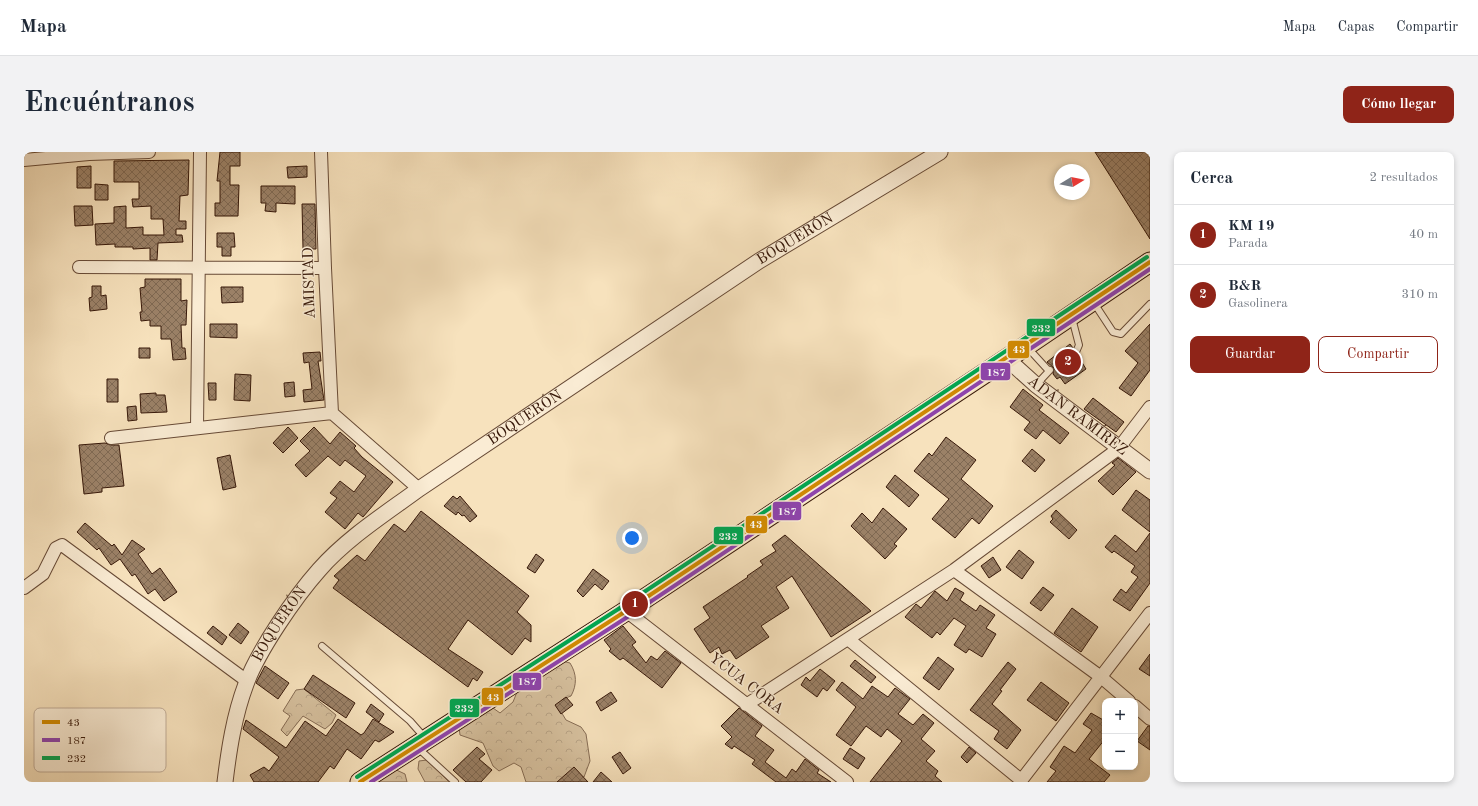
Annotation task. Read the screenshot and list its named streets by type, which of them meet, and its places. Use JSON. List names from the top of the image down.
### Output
{
  "streets": {
    "street": [
      "BOQUERÓN",
      "AMISTAD",
      "ADÁN RAMÍREZ",
      "YCUA CORA"
    ]
  },
  "lines": ["transit line 232", "transit line 43", "transit line 187"],
  "legend": ["43", "187", "232"],
  "north": "right",
  "page": {
    "header": "Mapa",
    "nav": ["Mapa", "Capas", "Compartir"],
    "buttons": [
      "Cómo llegar",
      ["Guardar", "Compartir"]
    ],
    "title": "Encuéntranos",
    "heading": ["Cerca", "2 resultados"],
    "list": [
      {
        "mark": "1",
        "name": "KM 19",
        "note": "Parada",
        "value": "40 m"
      },
      {
        "mark": "2",
        "name": "B&R",
        "note": "Gasolinera",
        "value": "310 m"
      }
    ],
    "pins": ["2", "1"],
    "map_buttons": ["+", "−"]
  }
}
